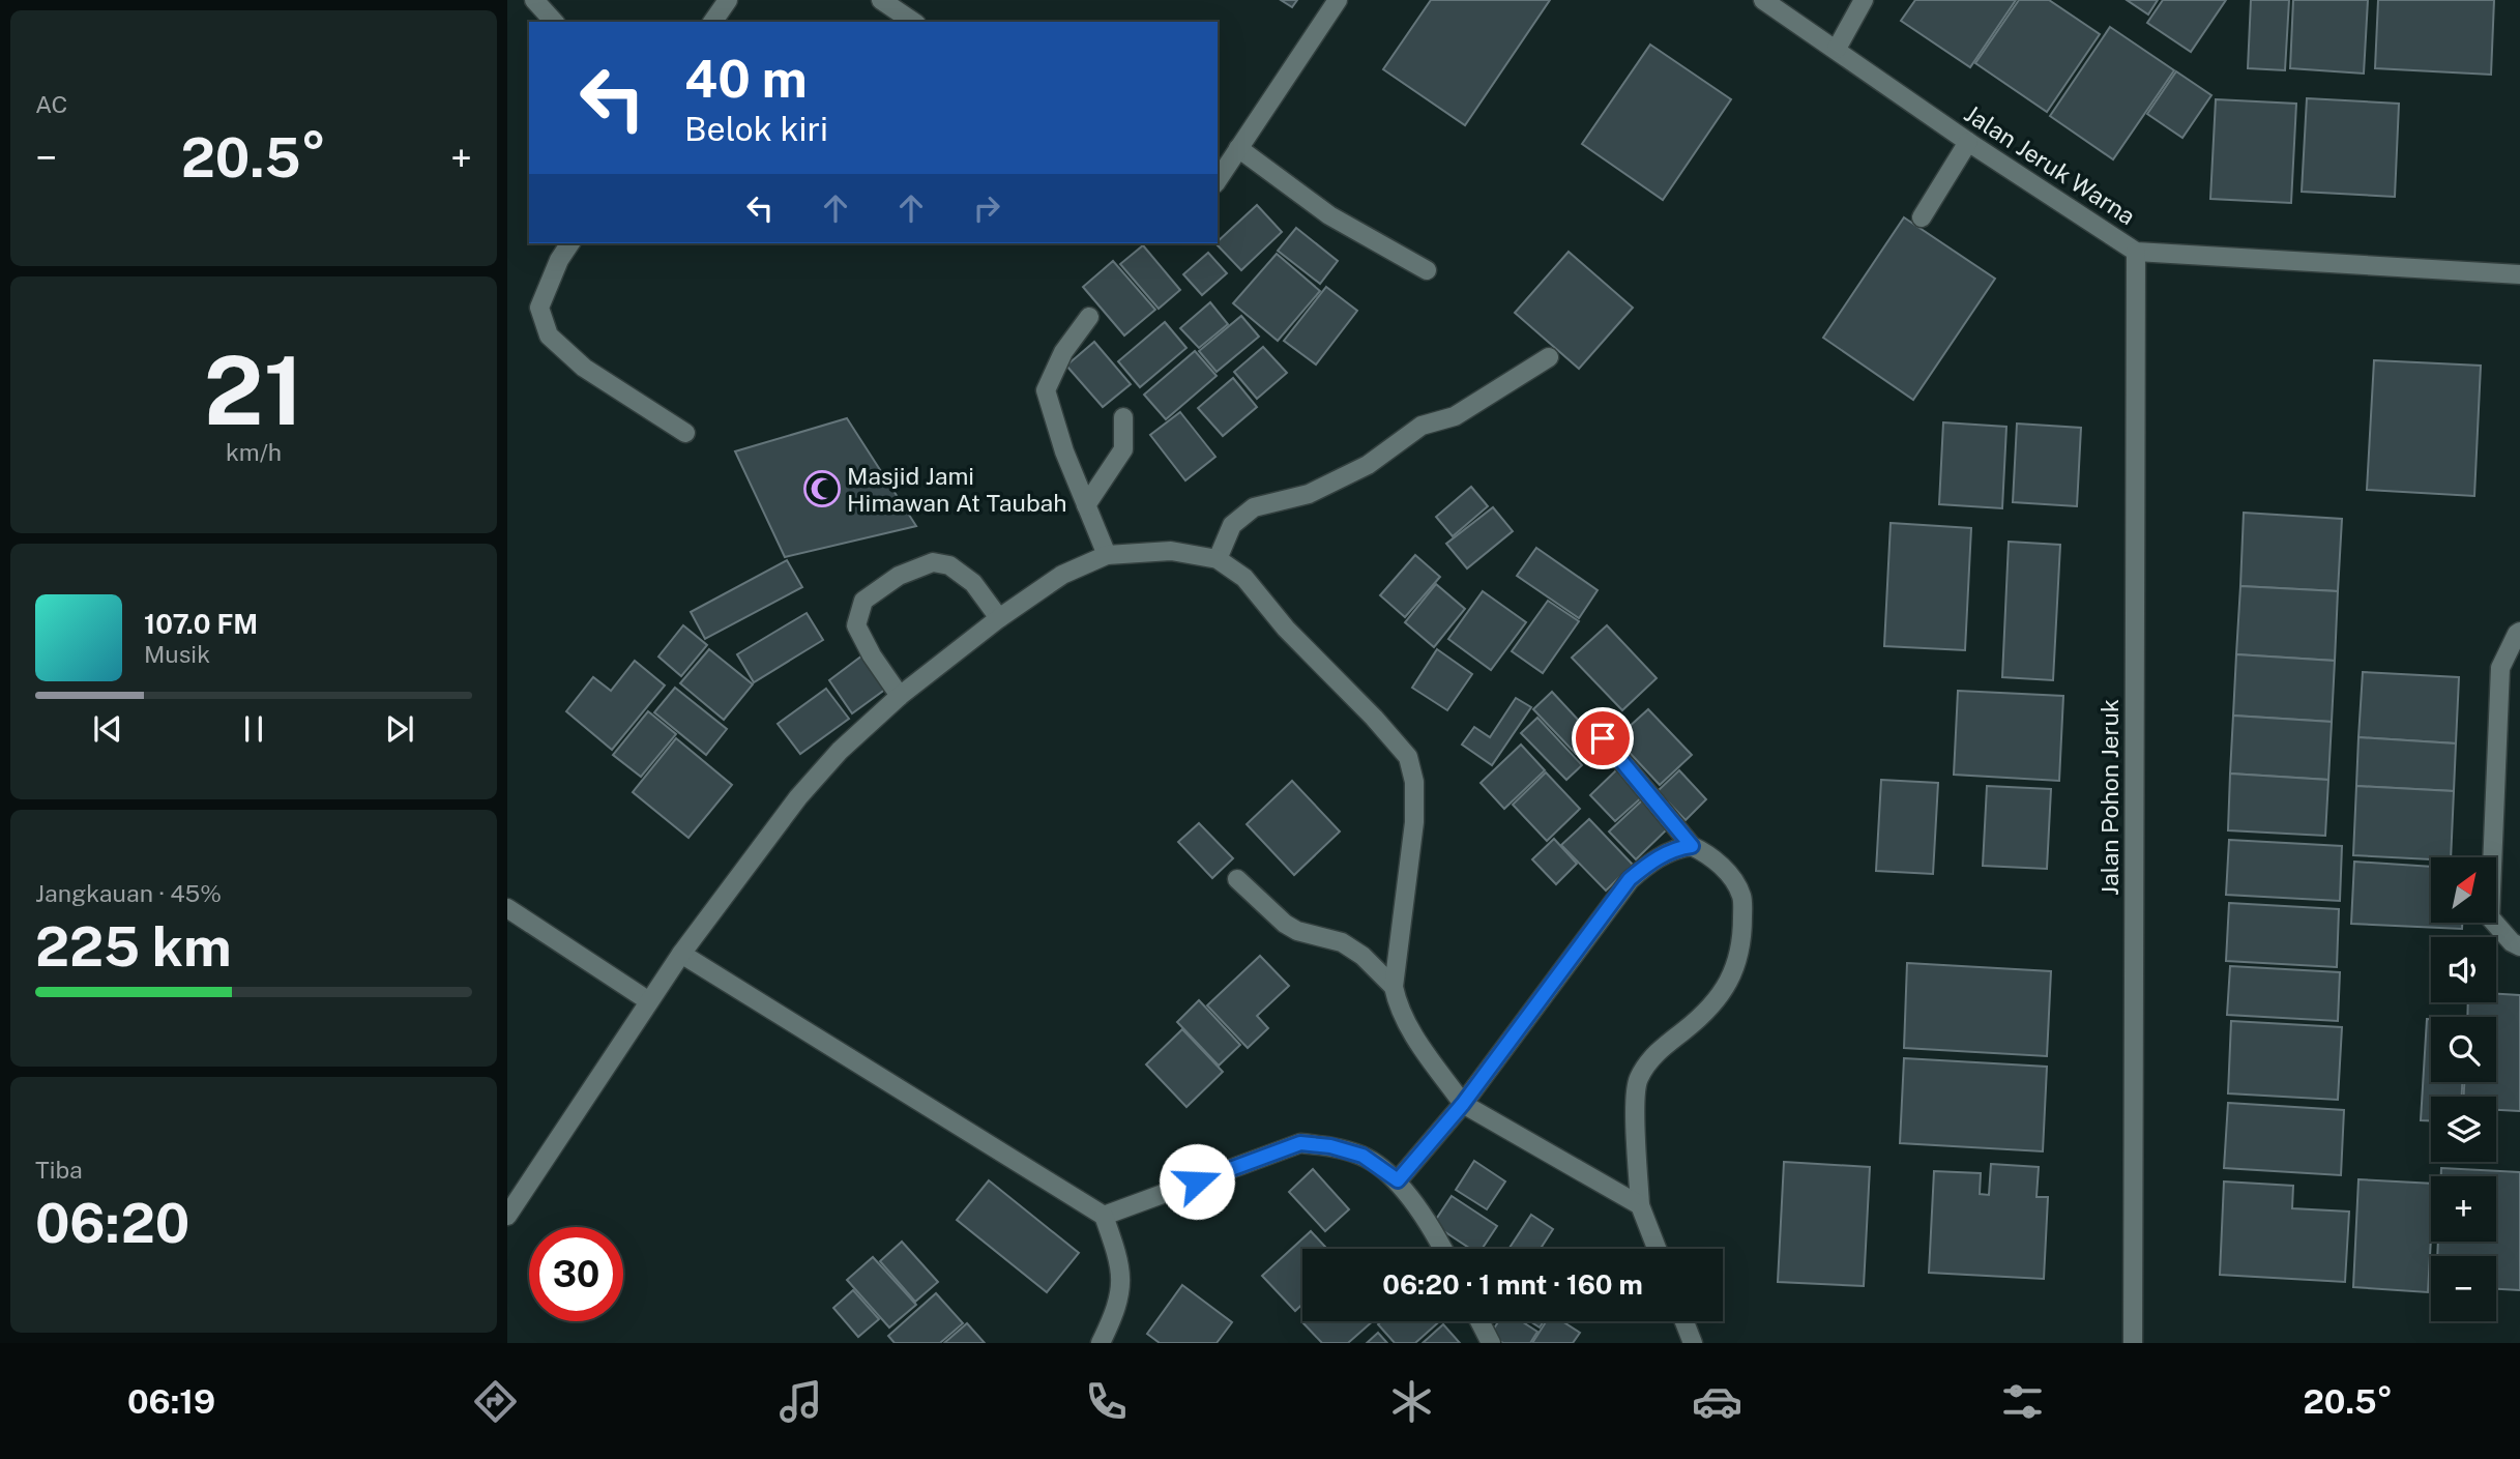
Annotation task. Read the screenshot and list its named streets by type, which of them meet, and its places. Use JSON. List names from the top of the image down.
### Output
{
  "streets": {
    "street": ["Jalan Jeruk Warna", "Jalan Pohon Jeruk"]
  },
  "crossings": [
    ["Jalan Jeruk Warna", "Jalan Pohon Jeruk"]
  ],
  "places": {
    "mosque": ["Masjid Jami Himawan At Taubah"]
  },
  "north": "top right",
  "page": {
    "tile": [
      "AC",
      ["21", "km/h"],
      ["Jangkauan · 45%", "225 km"],
      ["Tiba", "06:20"]
    ],
    "turn": ["40 m", "Belok kiri"],
    "heat": ["−", "20.5°", "+"],
    "song": ["107.0 FM", "Musik"],
    "map_buttons": ["+", "−"],
    "limit": "30",
    "trip": "06:20 · 1 mnt · 160 m",
    "tabs": ["06:19", "20.5°"]
  }
}
